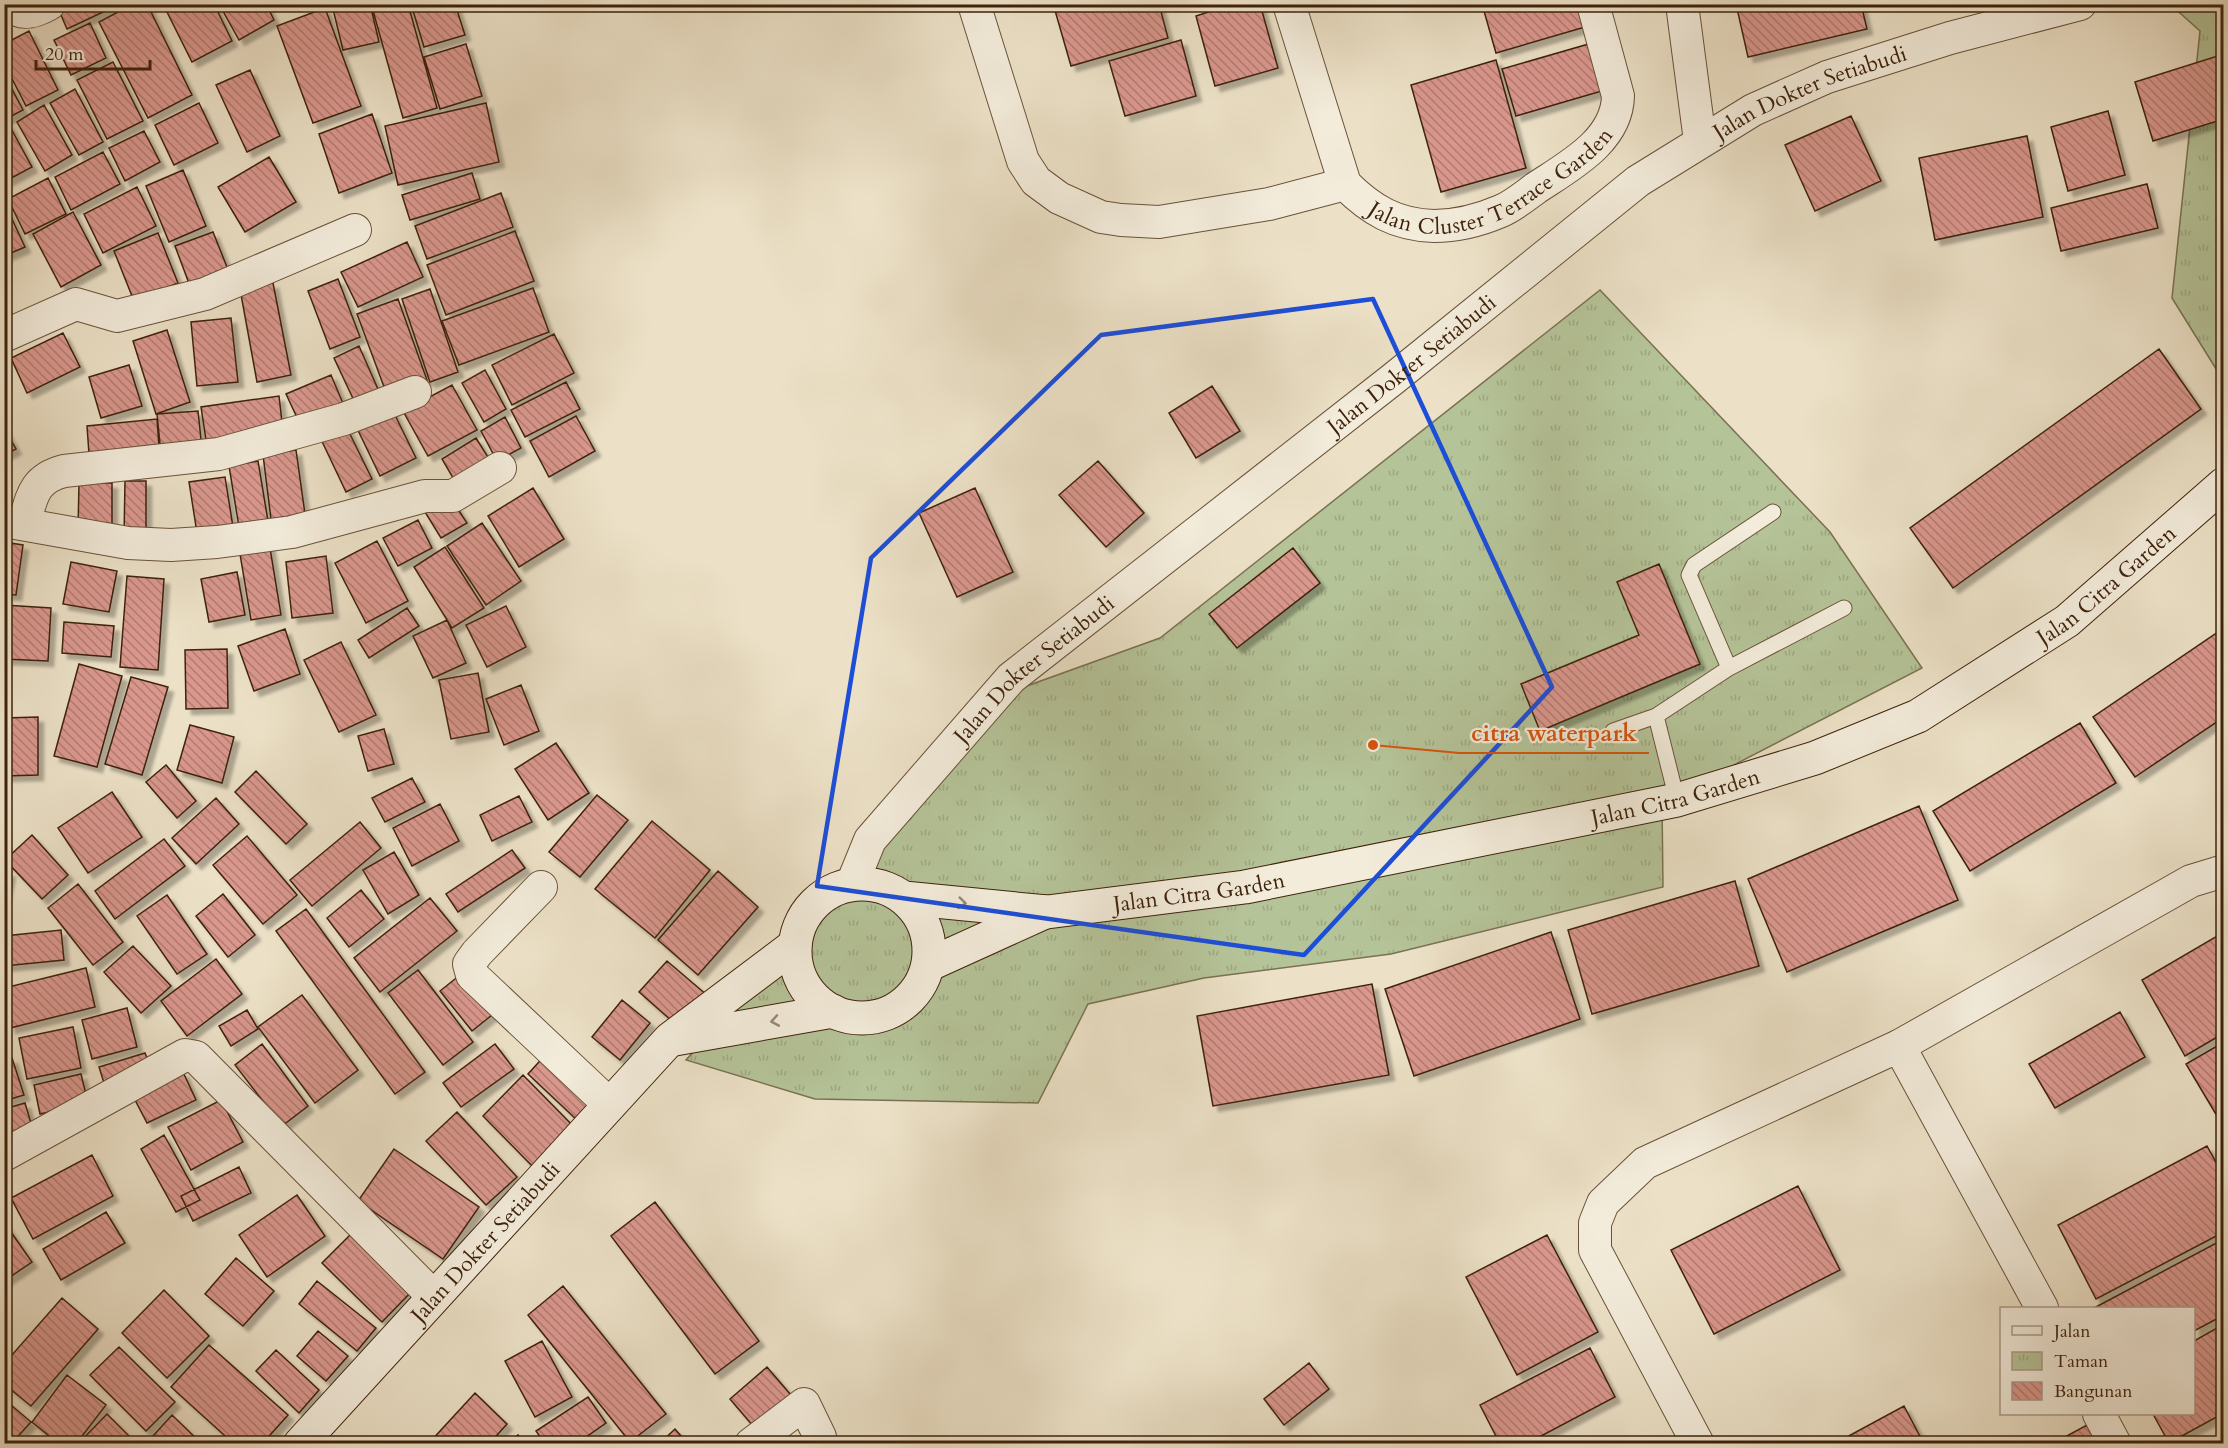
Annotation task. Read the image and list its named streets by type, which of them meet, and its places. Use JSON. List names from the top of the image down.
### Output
{
  "streets": {
    "street": ["Jalan Dokter Setiabudi", "Jalan Cluster Terrace Garden", "Jalan Citra Garden"]
  },
  "crossings": [
    ["Jalan Dokter Setiabudi", "Jalan Citra Garden"]
  ],
  "places": ["citra waterpark"],
  "legend": ["Jalan", "Taman", "Bangunan"],
  "scale_bar": "20 m"
}
